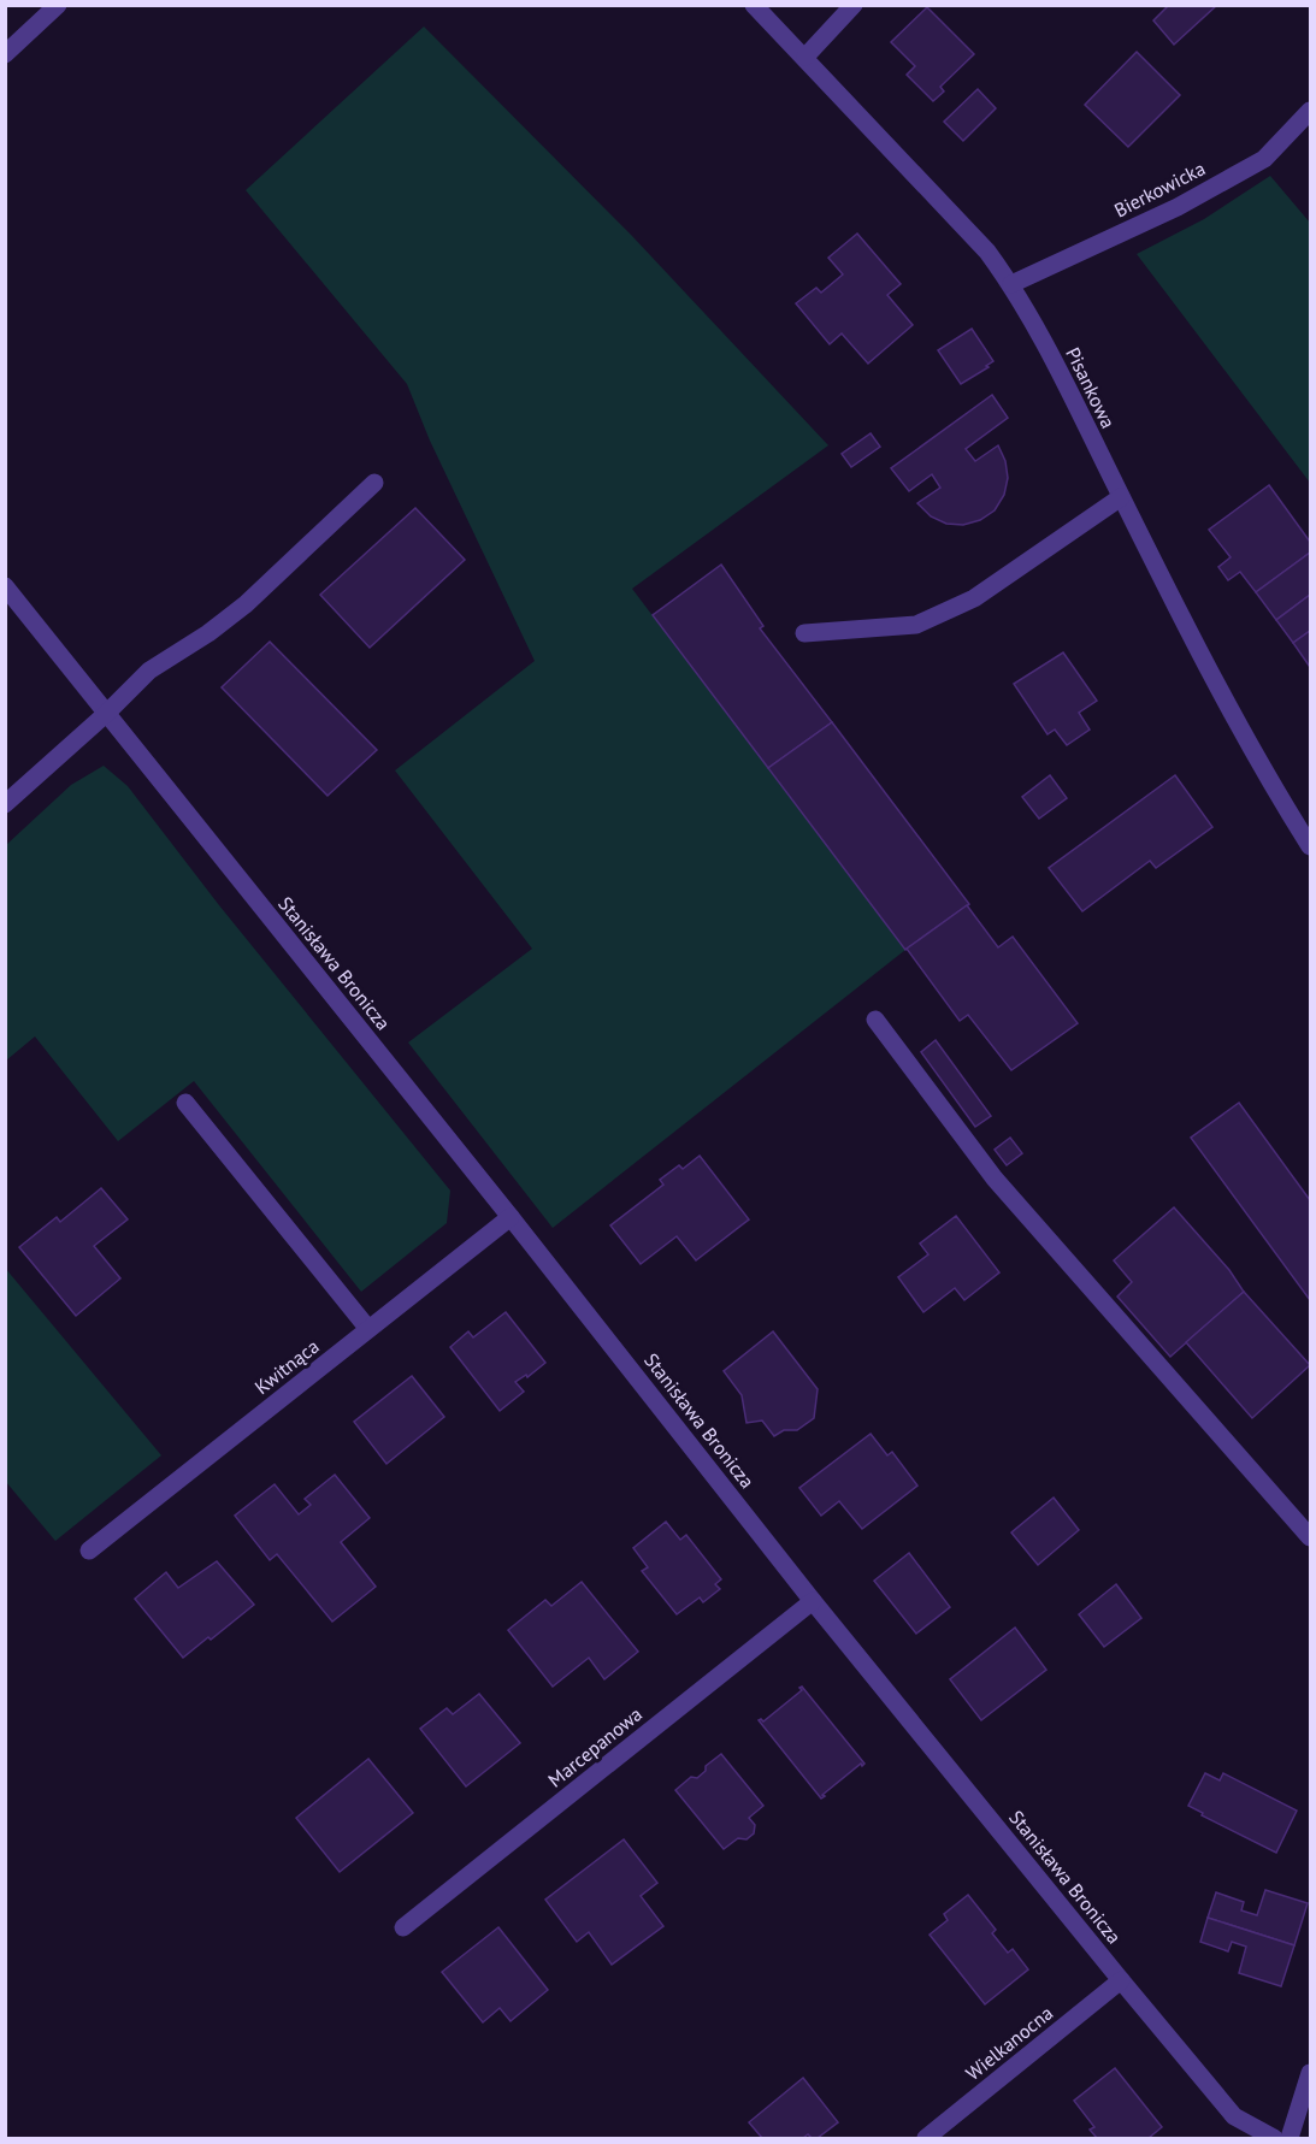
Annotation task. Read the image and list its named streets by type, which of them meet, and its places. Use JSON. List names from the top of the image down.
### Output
{
  "streets": {
    "street": [
      "Bierkowicka",
      "Pisankowa",
      "Stanisława Bronicza",
      "Kwitnąca",
      "Marcepanowa",
      "Wielkanocna"
    ]
  },
  "crossings": [
    ["Bierkowicka", "Pisankowa"],
    ["Stanisława Bronicza", "Kwitnąca"],
    ["Stanisława Bronicza", "Marcepanowa"],
    ["Stanisława Bronicza", "Wielkanocna"]
  ]
}
